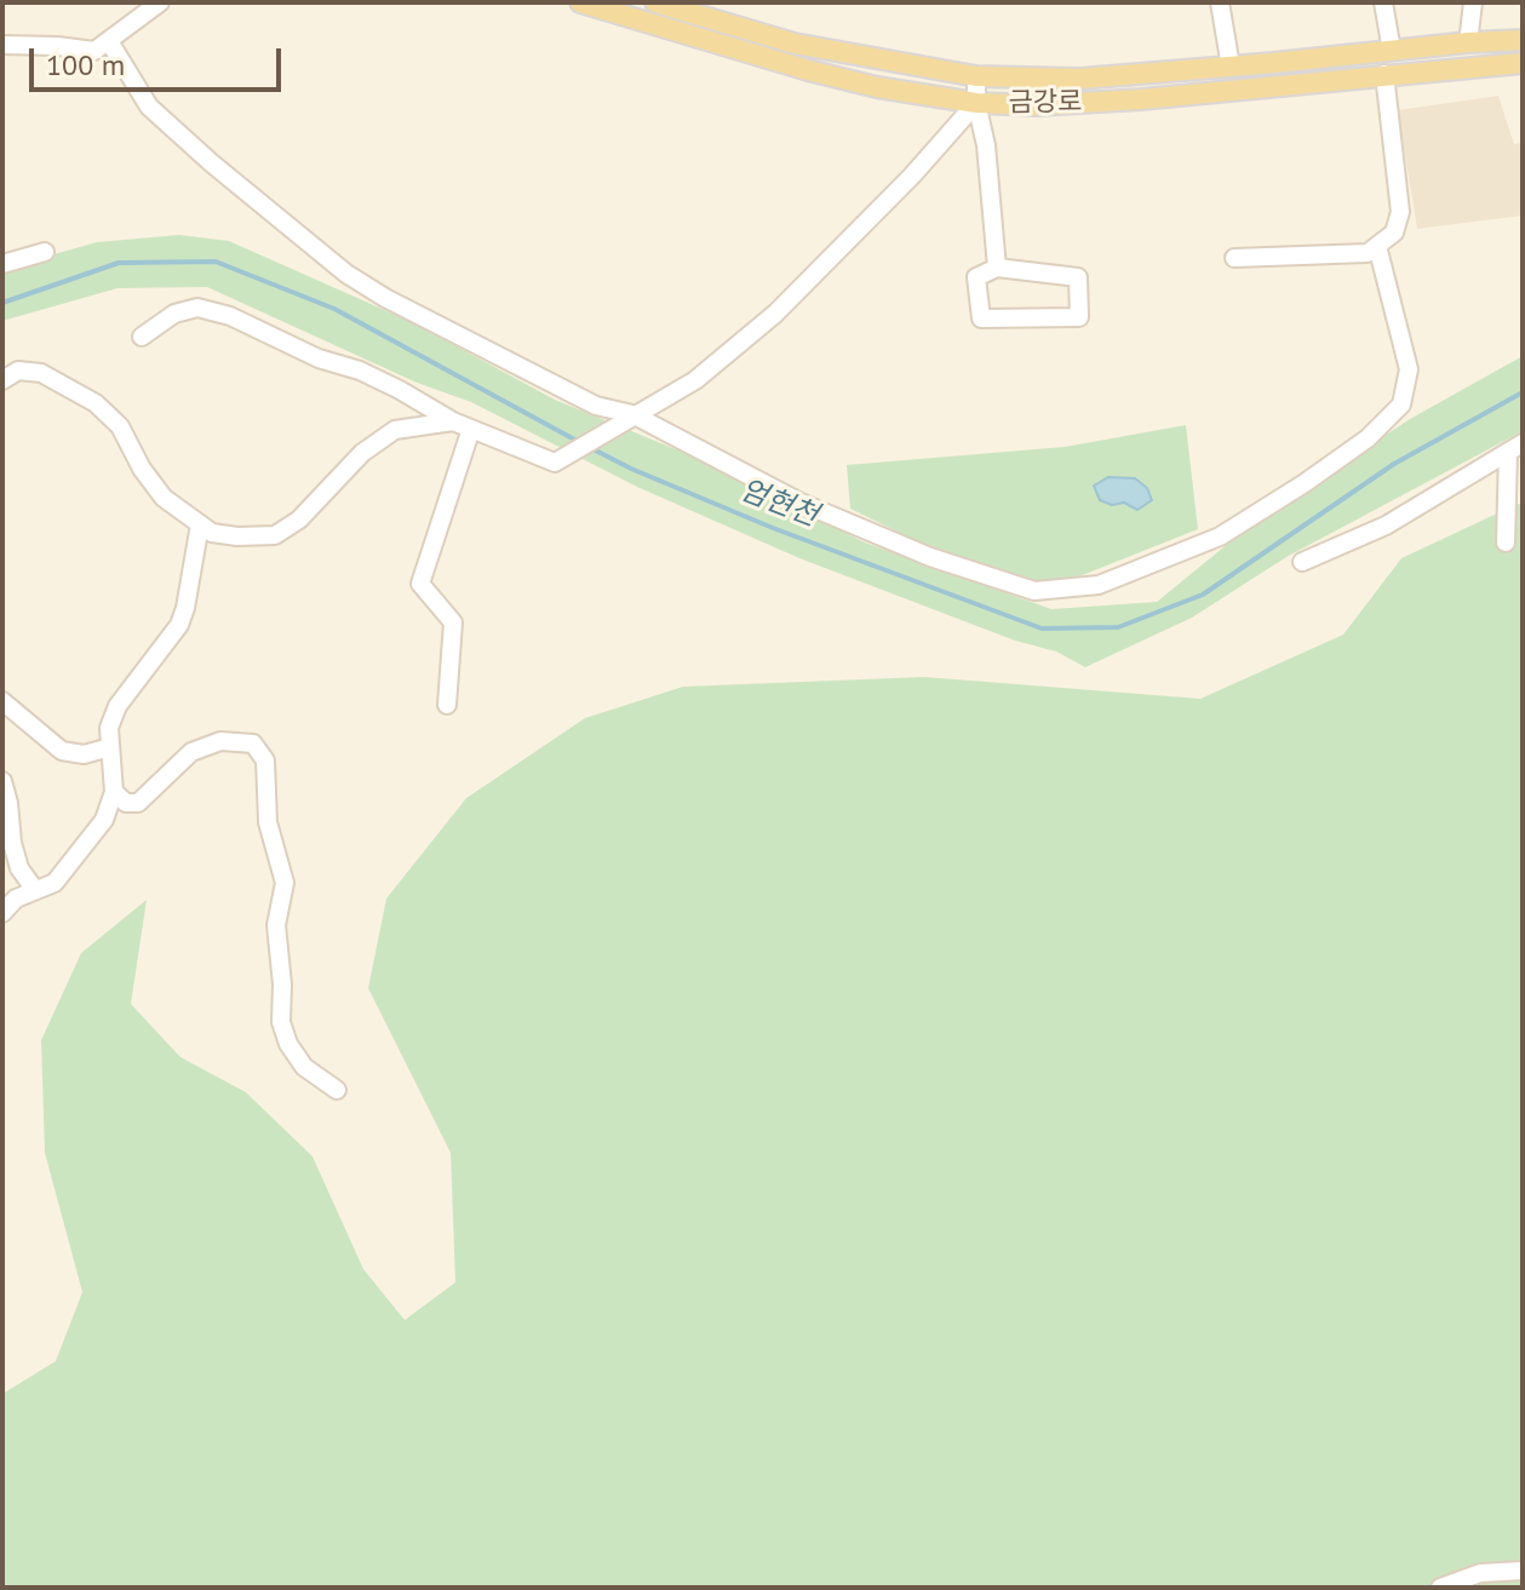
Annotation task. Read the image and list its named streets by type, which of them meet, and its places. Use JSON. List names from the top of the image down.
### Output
{
  "streets": {
    "main road": ["금강로"]
  },
  "water": ["엄현천"],
  "scale_bar": "100 m"
}
